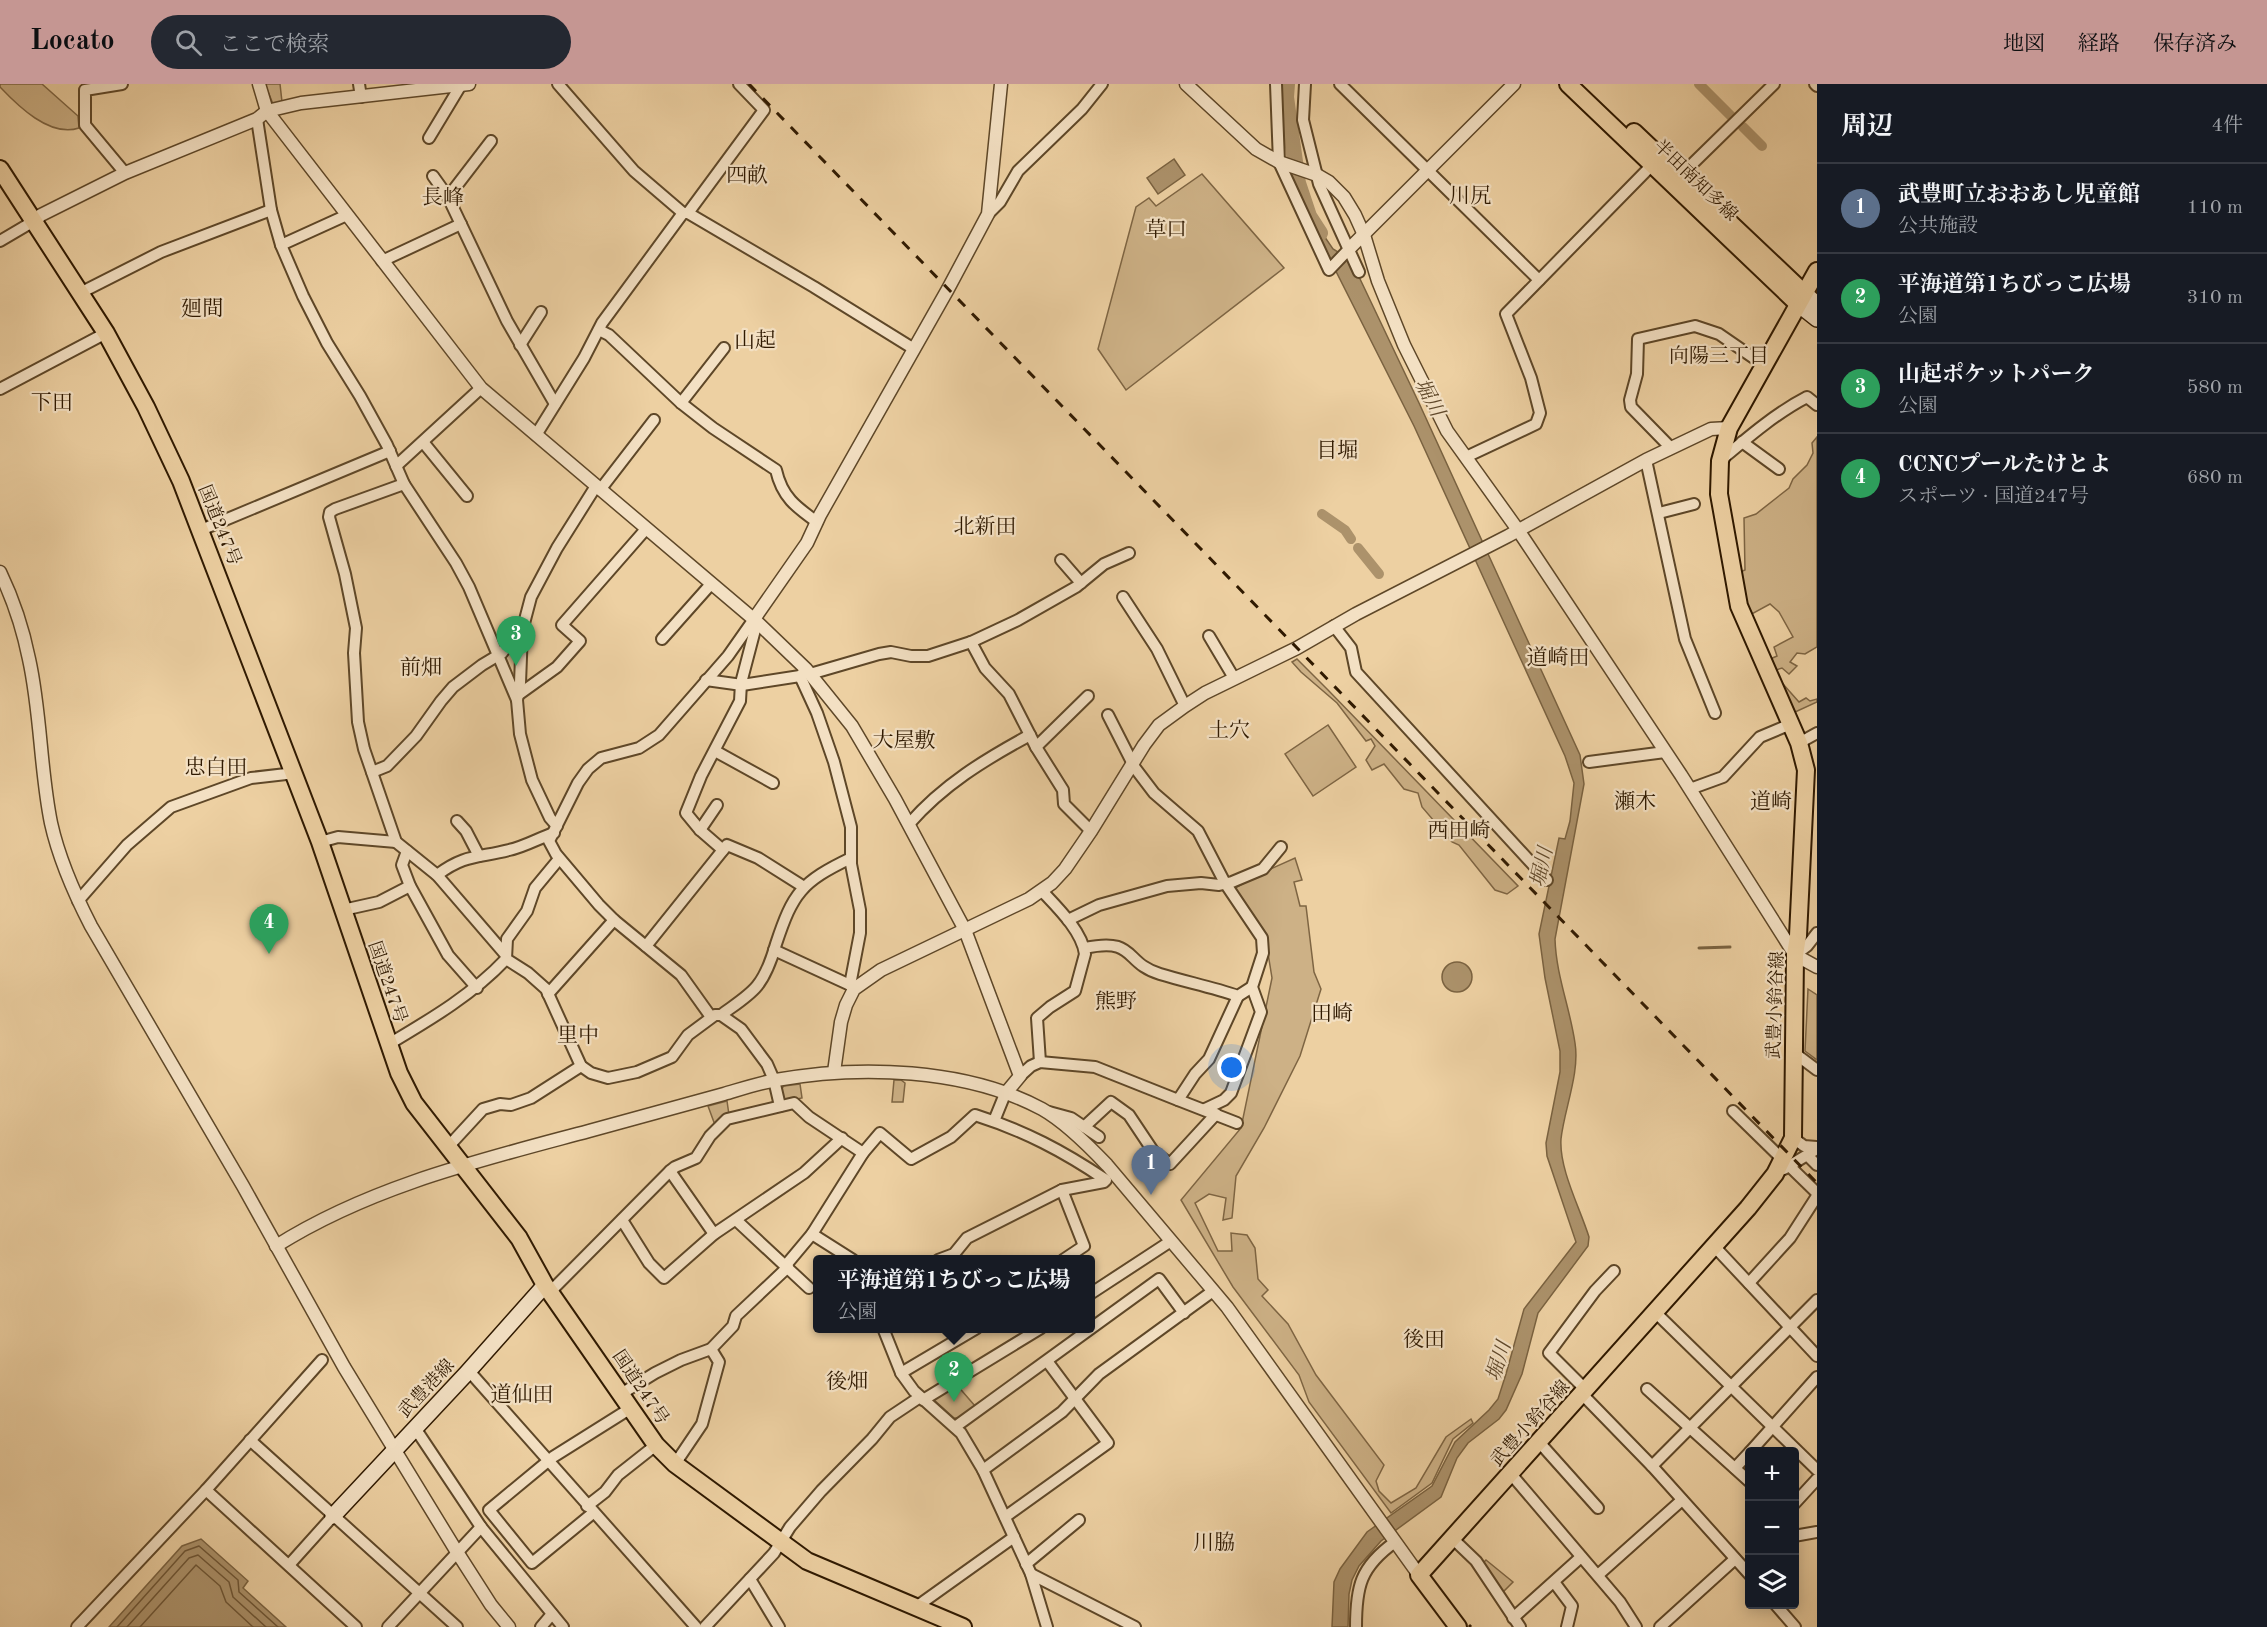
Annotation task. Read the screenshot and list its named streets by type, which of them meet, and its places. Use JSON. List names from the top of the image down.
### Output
{
  "streets": {
    "main road": [
      "半田南知多線",
      "国道247号",
      "武豊小鈴谷線",
      "武豊港線"
    ]
  },
  "crossings": [
    ["半田南知多線", "武豊小鈴谷線"],
    ["国道247号", "武豊港線"]
  ],
  "districts": [
    "四畝",
    "川尻",
    "長峰",
    "草口",
    "廻間",
    "山起",
    "向陽三丁目",
    "下田",
    "目堀",
    "北新田",
    "道崎田",
    "前畑",
    "土穴",
    "大屋敷",
    "忠白田",
    "瀬木",
    "道崎",
    "西田崎",
    "熊野",
    "田崎",
    "里中",
    "後田",
    "後畑",
    "道仙田",
    "川脇"
  ],
  "water": ["堀川"],
  "page": {
    "header": "Locato",
    "search": "ここで検索",
    "nav": ["地図", "経路", "保存済み"],
    "heading": ["周辺", "4件"],
    "list": [
      {
        "mark": "1",
        "name": "武豊町立おおあし児童館",
        "note": "公共施設",
        "value": "110 m"
      },
      {
        "mark": "2",
        "name": "平海道第1ちびっこ広場",
        "note": "公園",
        "value": "310 m"
      },
      {
        "mark": "3",
        "name": "山起ポケットパーク",
        "note": "公園",
        "value": "580 m"
      },
      {
        "mark": "4",
        "name": "CCNCプールたけとよ",
        "note": "スポーツ · 国道247号",
        "value": "680 m"
      }
    ],
    "pins": [
      "3",
      "4",
      "1",
      "2"
    ],
    "popup": ["平海道第1ちびっこ広場", "公園"],
    "map_buttons": ["+", "−"]
  }
}
